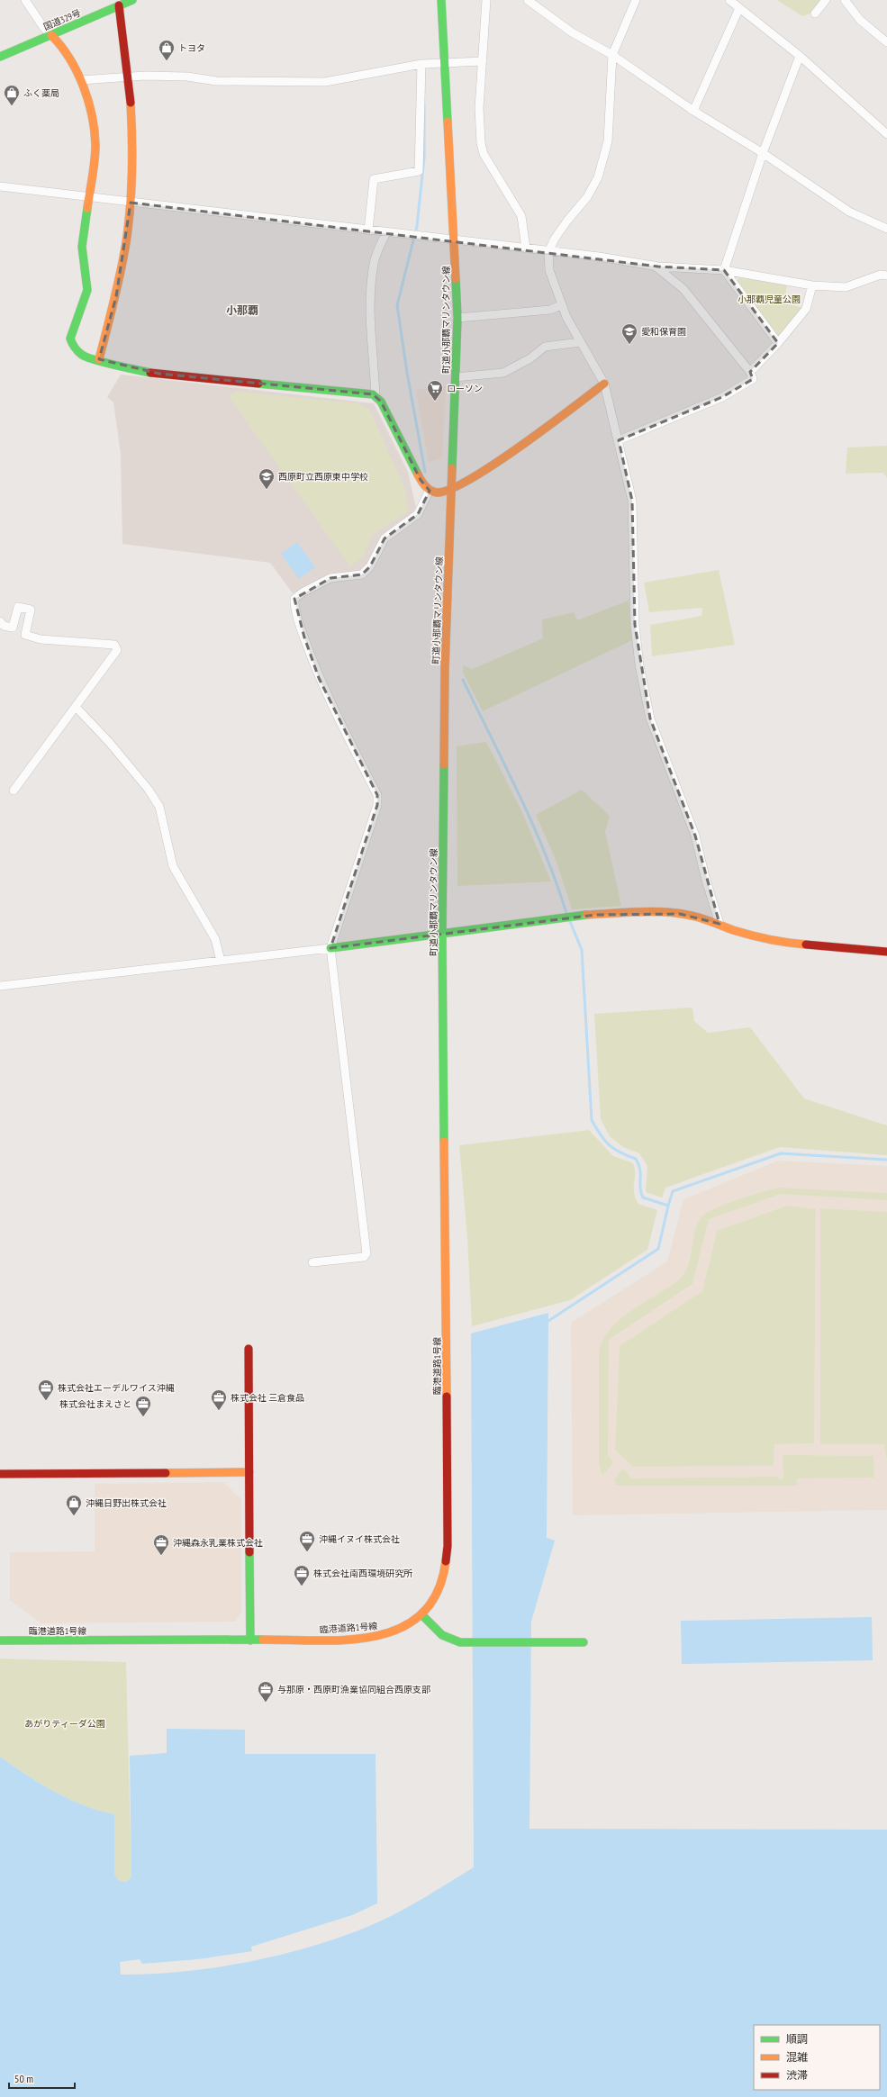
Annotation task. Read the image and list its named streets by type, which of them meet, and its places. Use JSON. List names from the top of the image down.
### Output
{
  "streets": {
    "main road": ["国道329号", "町道小那覇マリンタウン線", "臨港道路1号線"]
  },
  "crossings": [
    ["町道小那覇マリンタウン線", "臨港道路1号線"]
  ],
  "districts": ["小那覇"],
  "parks": ["小那覇児童公園", "あがりティーダ公園"],
  "places": {
    "shop": ["トヨタ", "ふく薬局", "沖縄日野出株式会社"],
    "school or university": ["愛和保育園", "西原町立西原東中学校"],
    "supermarket": ["ローソン"],
    "office": [
      "株式会社エーデルワイス沖縄",
      "株式会社 三倉食品",
      "株式会社まえさと",
      "沖縄イヌイ株式会社",
      "沖縄森永乳業株式会社",
      "株式会社南西環境研究所",
      "与那原・西原町漁業協同組合西原支部"
    ]
  },
  "legend": ["順調", "混雑", "渋滞"],
  "scale_bar": "50 m"
}
